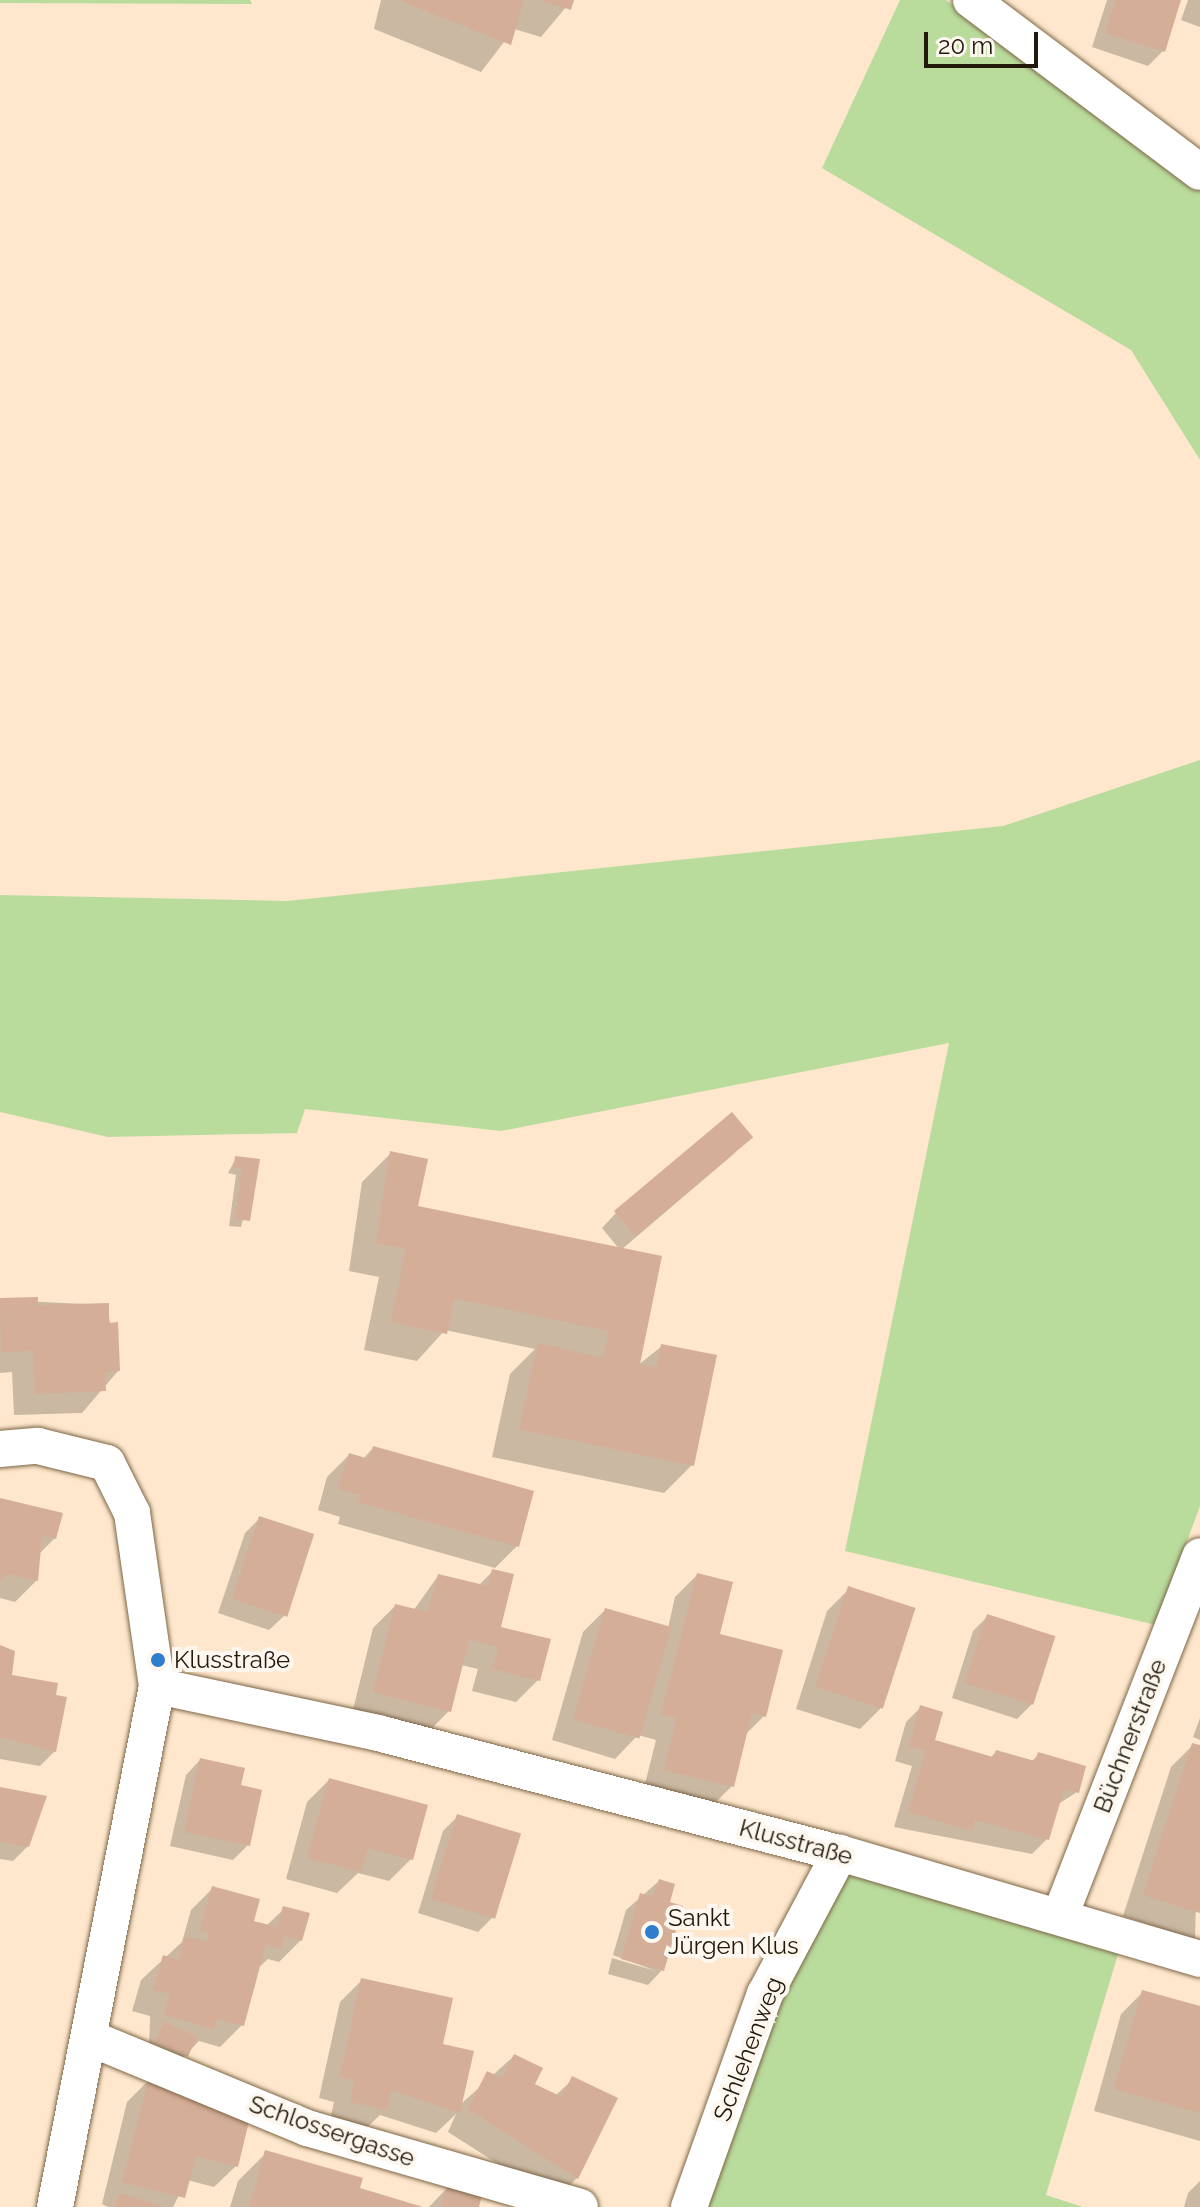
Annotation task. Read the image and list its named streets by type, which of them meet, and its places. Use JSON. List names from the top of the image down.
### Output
{
  "streets": {
    "street": [
      "Büchnerstraße",
      "Klusstraße",
      "Schlehenweg",
      "Schlossergasse"
    ]
  },
  "crossings": [
    ["Büchnerstraße", "Klusstraße"],
    ["Klusstraße", "Schlehenweg"]
  ],
  "places": ["Klusstraße", "Sankt Jürgen Klus"],
  "scale_bar": "20 m"
}
